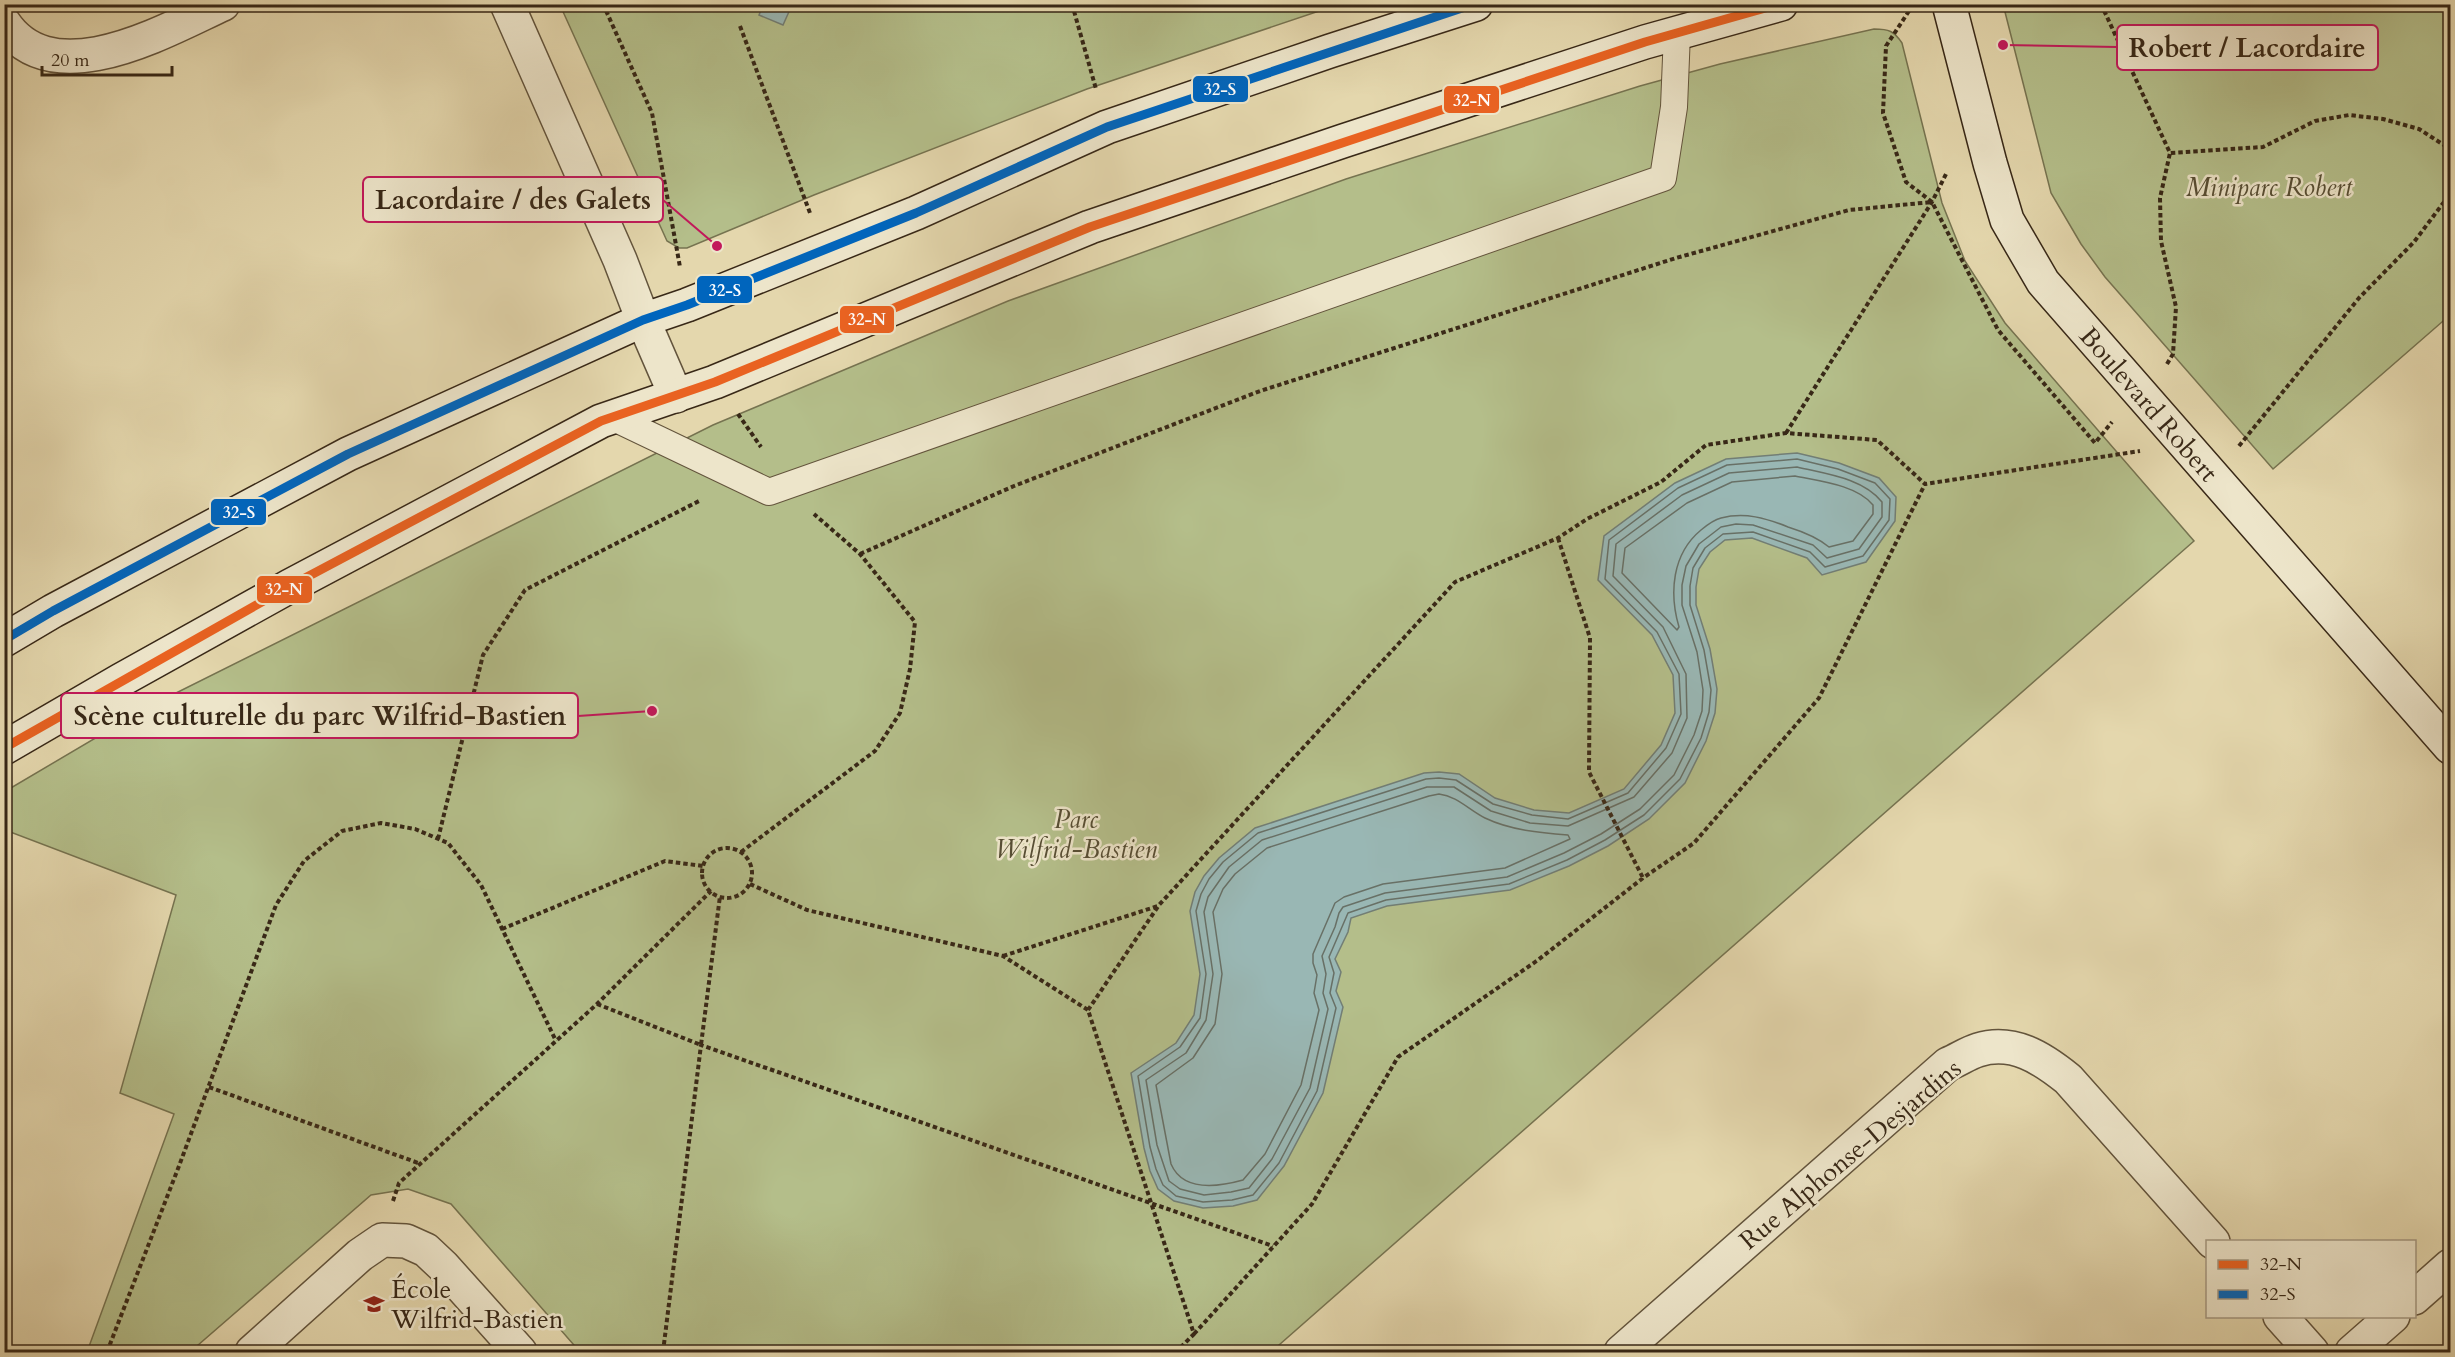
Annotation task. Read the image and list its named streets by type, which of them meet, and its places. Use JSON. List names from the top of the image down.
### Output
{
  "streets": {
    "main road": ["Boulevard Robert", "Rue Alphonse-Desjardins"]
  },
  "parks": ["Miniparc Robert", "Parc Wilfrid-Bastien"],
  "places": {
    "other": ["Robert / Lacordaire", "Lacordaire / des Galets", "Scène culturelle du parc Wilfrid-Bastien"],
    "school or university": ["École Wilfrid-Bastien"]
  },
  "lines": ["transit line 32-N", "transit line 32-S"],
  "legend": ["32-N", "32-S"],
  "scale_bar": "20 m"
}
